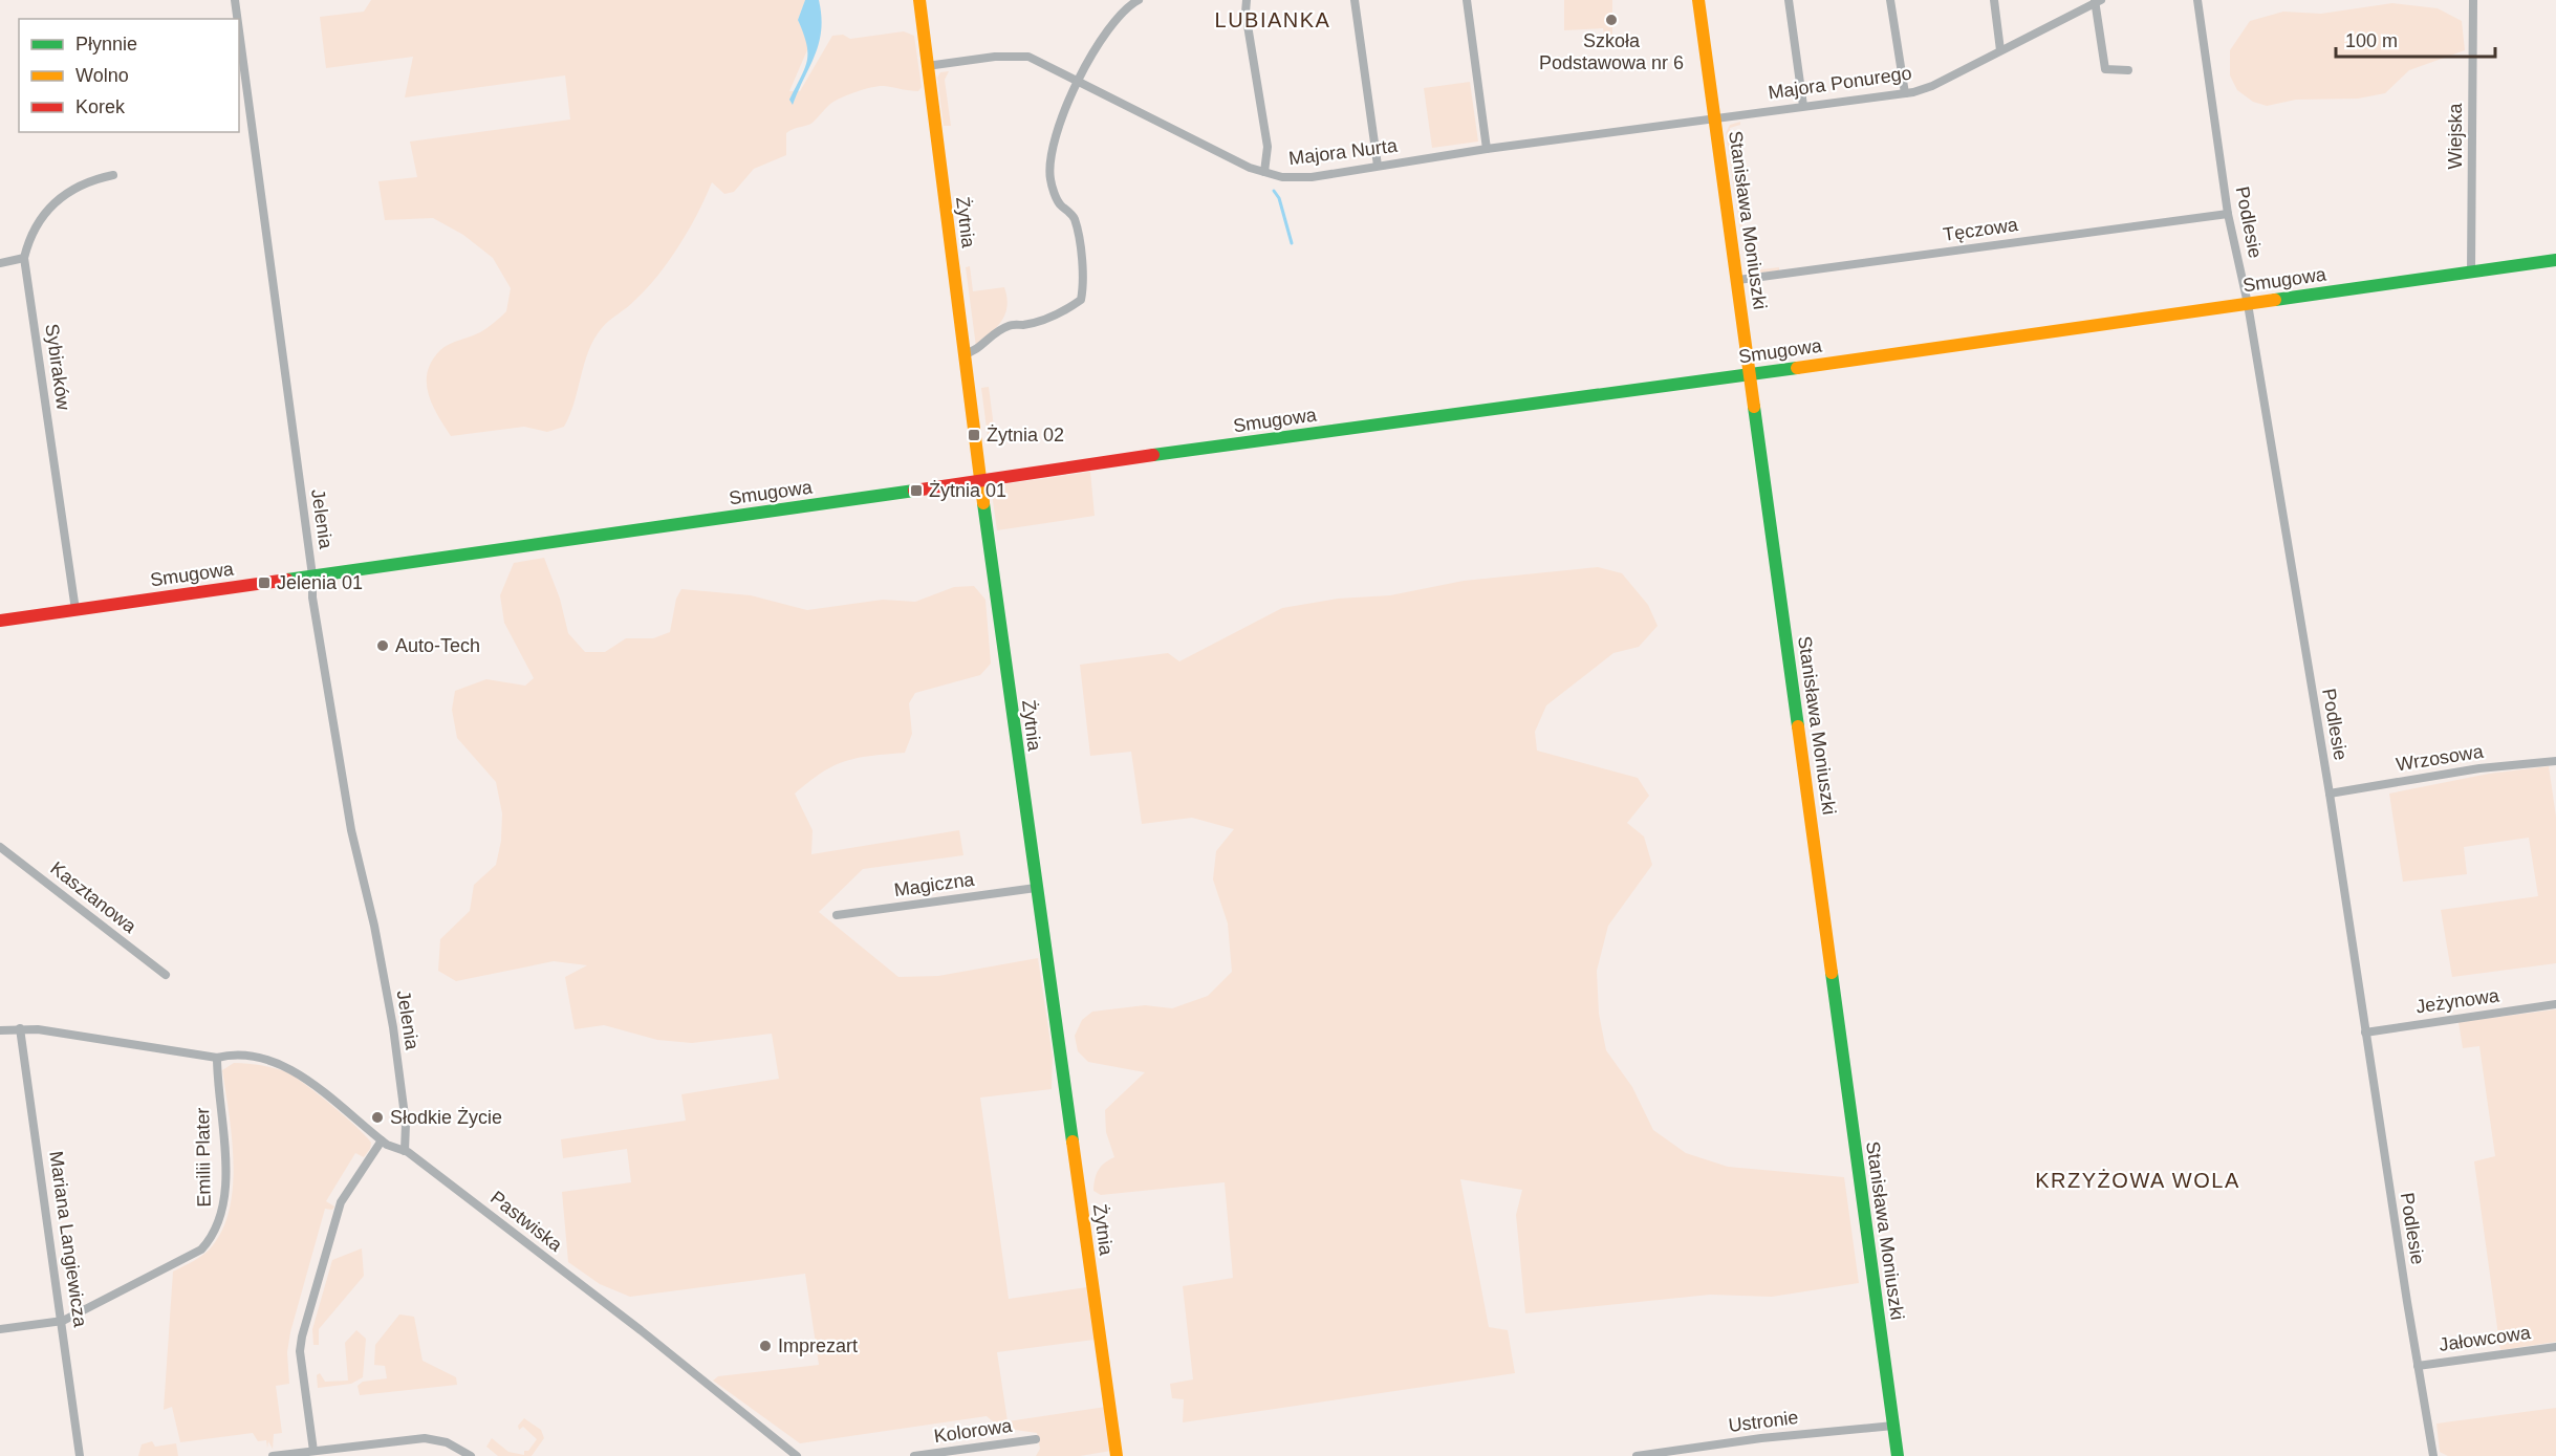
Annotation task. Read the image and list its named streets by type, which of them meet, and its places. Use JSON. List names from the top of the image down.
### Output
{
  "streets": {
    "street": [
      "Majora Ponurego",
      "Wiejska",
      "Majora Nurta",
      "Stanisława Moniuszki",
      "Żytnia",
      "Podlesie",
      "Tęczowa",
      "Smugowa",
      "Sybiraków",
      "Jelenia",
      "Wrzosowa",
      "Magiczna",
      "Kasztanowa",
      "Jeżynowa",
      "Emilii Plater",
      "Pastwiska",
      "Mariana Langiewicza",
      "Jałowcowa",
      "Ustronie",
      "Kolorowa"
    ]
  },
  "crossings": [
    ["Majora Ponurego", "Majora Nurta"],
    ["Majora Ponurego", "Stanisława Moniuszki"],
    ["Wiejska", "Smugowa"],
    ["Majora Nurta", "Stanisława Moniuszki"],
    ["Majora Nurta", "Żytnia"],
    ["Stanisława Moniuszki", "Tęczowa"],
    ["Stanisława Moniuszki", "Smugowa"],
    ["Stanisława Moniuszki", "Ustronie"],
    ["Żytnia", "Smugowa"],
    ["Żytnia", "Magiczna"],
    ["Podlesie", "Tęczowa"],
    ["Podlesie", "Smugowa"],
    ["Podlesie", "Wrzosowa"],
    ["Podlesie", "Jeżynowa"],
    ["Podlesie", "Jałowcowa"],
    ["Smugowa", "Sybiraków"],
    ["Smugowa", "Jelenia"],
    ["Jelenia", "Pastwiska"],
    ["Emilii Plater", "Pastwiska"],
    ["Emilii Plater", "Mariana Langiewicza"]
  ],
  "districts": ["LUBIANKA", "KRZYŻOWA WOLA"],
  "places": {
    "other": [
      "Szkoła Podstawowa nr 6",
      "Auto-Tech",
      "Słodkie Życie",
      "Imprezart"
    ],
    "transit": ["Żytnia 02", "Żytnia 01", "Jelenia 01"]
  },
  "legend": ["Płynnie", "Wolno", "Korek"],
  "scale_bar": "100 m"
}
